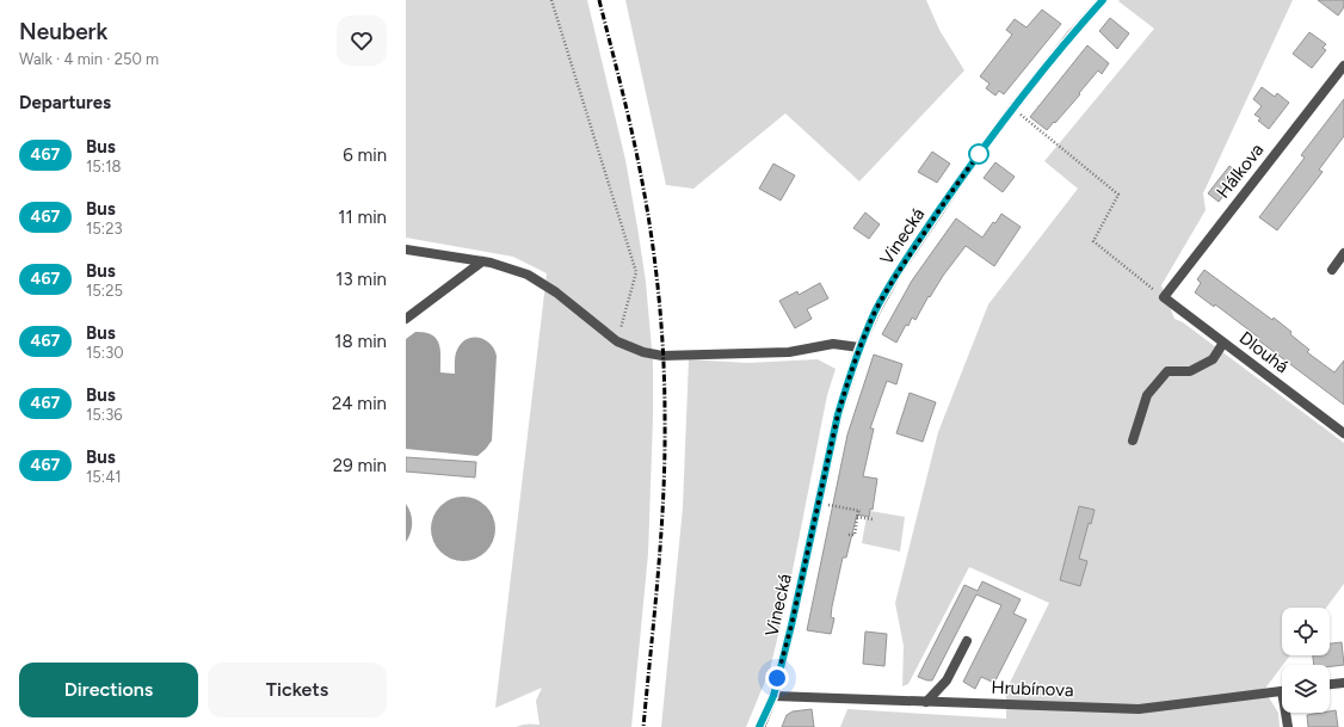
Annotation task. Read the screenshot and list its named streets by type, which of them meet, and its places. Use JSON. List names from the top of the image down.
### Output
{
  "streets": {
    "street": [
      "Hálkova",
      "Vinecká",
      "Dlouhá",
      "Hrubínova"
    ]
  },
  "crossings": [
    ["Hálkova", "Dlouhá"],
    ["Vinecká", "Hrubínova"]
  ],
  "lines": ["bus line 467"],
  "page": {
    "heading": [
      ["Neuberk", "Walk · 4 min · 250 m"],
      "Departures"
    ],
    "list": [
      {
        "mark": "467",
        "name": "Bus",
        "note": "15:18",
        "value": "6 min"
      },
      {
        "mark": "467",
        "name": "Bus",
        "note": "15:23",
        "value": "11 min"
      },
      {
        "mark": "467",
        "name": "Bus",
        "note": "15:25",
        "value": "13 min"
      },
      {
        "mark": "467",
        "name": "Bus",
        "note": "15:30",
        "value": "18 min"
      },
      {
        "mark": "467",
        "name": "Bus",
        "note": "15:36",
        "value": "24 min"
      },
      {
        "mark": "467",
        "name": "Bus",
        "note": "15:41",
        "value": "29 min"
      }
    ],
    "buttons": ["Directions", "Tickets"]
  }
}
